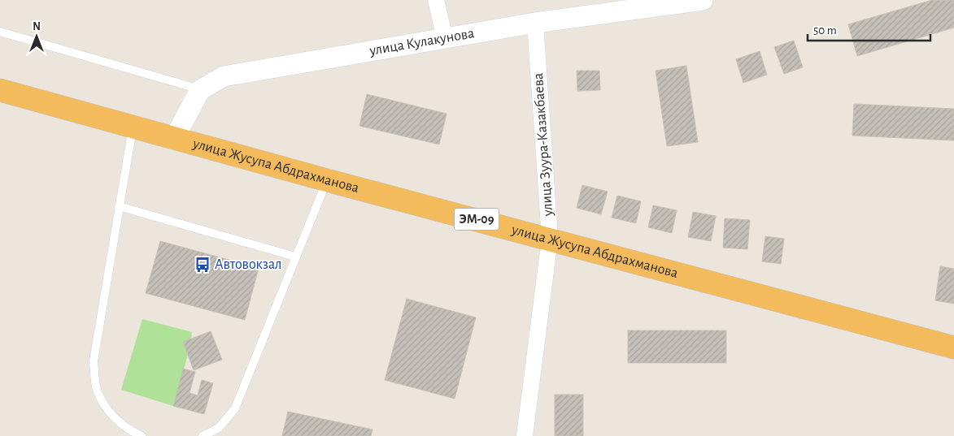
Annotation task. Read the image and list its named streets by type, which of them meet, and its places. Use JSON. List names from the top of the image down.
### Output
{
  "streets": {
    "highway": ["улица Жусупа Абдрахманова", "ЭМ-09"],
    "street": ["улица Кулакунова", "улица Зуура-Казакбаева"]
  },
  "crossings": [
    ["улица Кулакунова", "улица Зуура-Казакбаева"],
    ["улица Зуура-Казакбаева", "улица Жусупа Абдрахманова"]
  ],
  "places": {
    "bus stop": ["Автовокзал"]
  },
  "scale_bar": "50 m",
  "north": "top"
}
